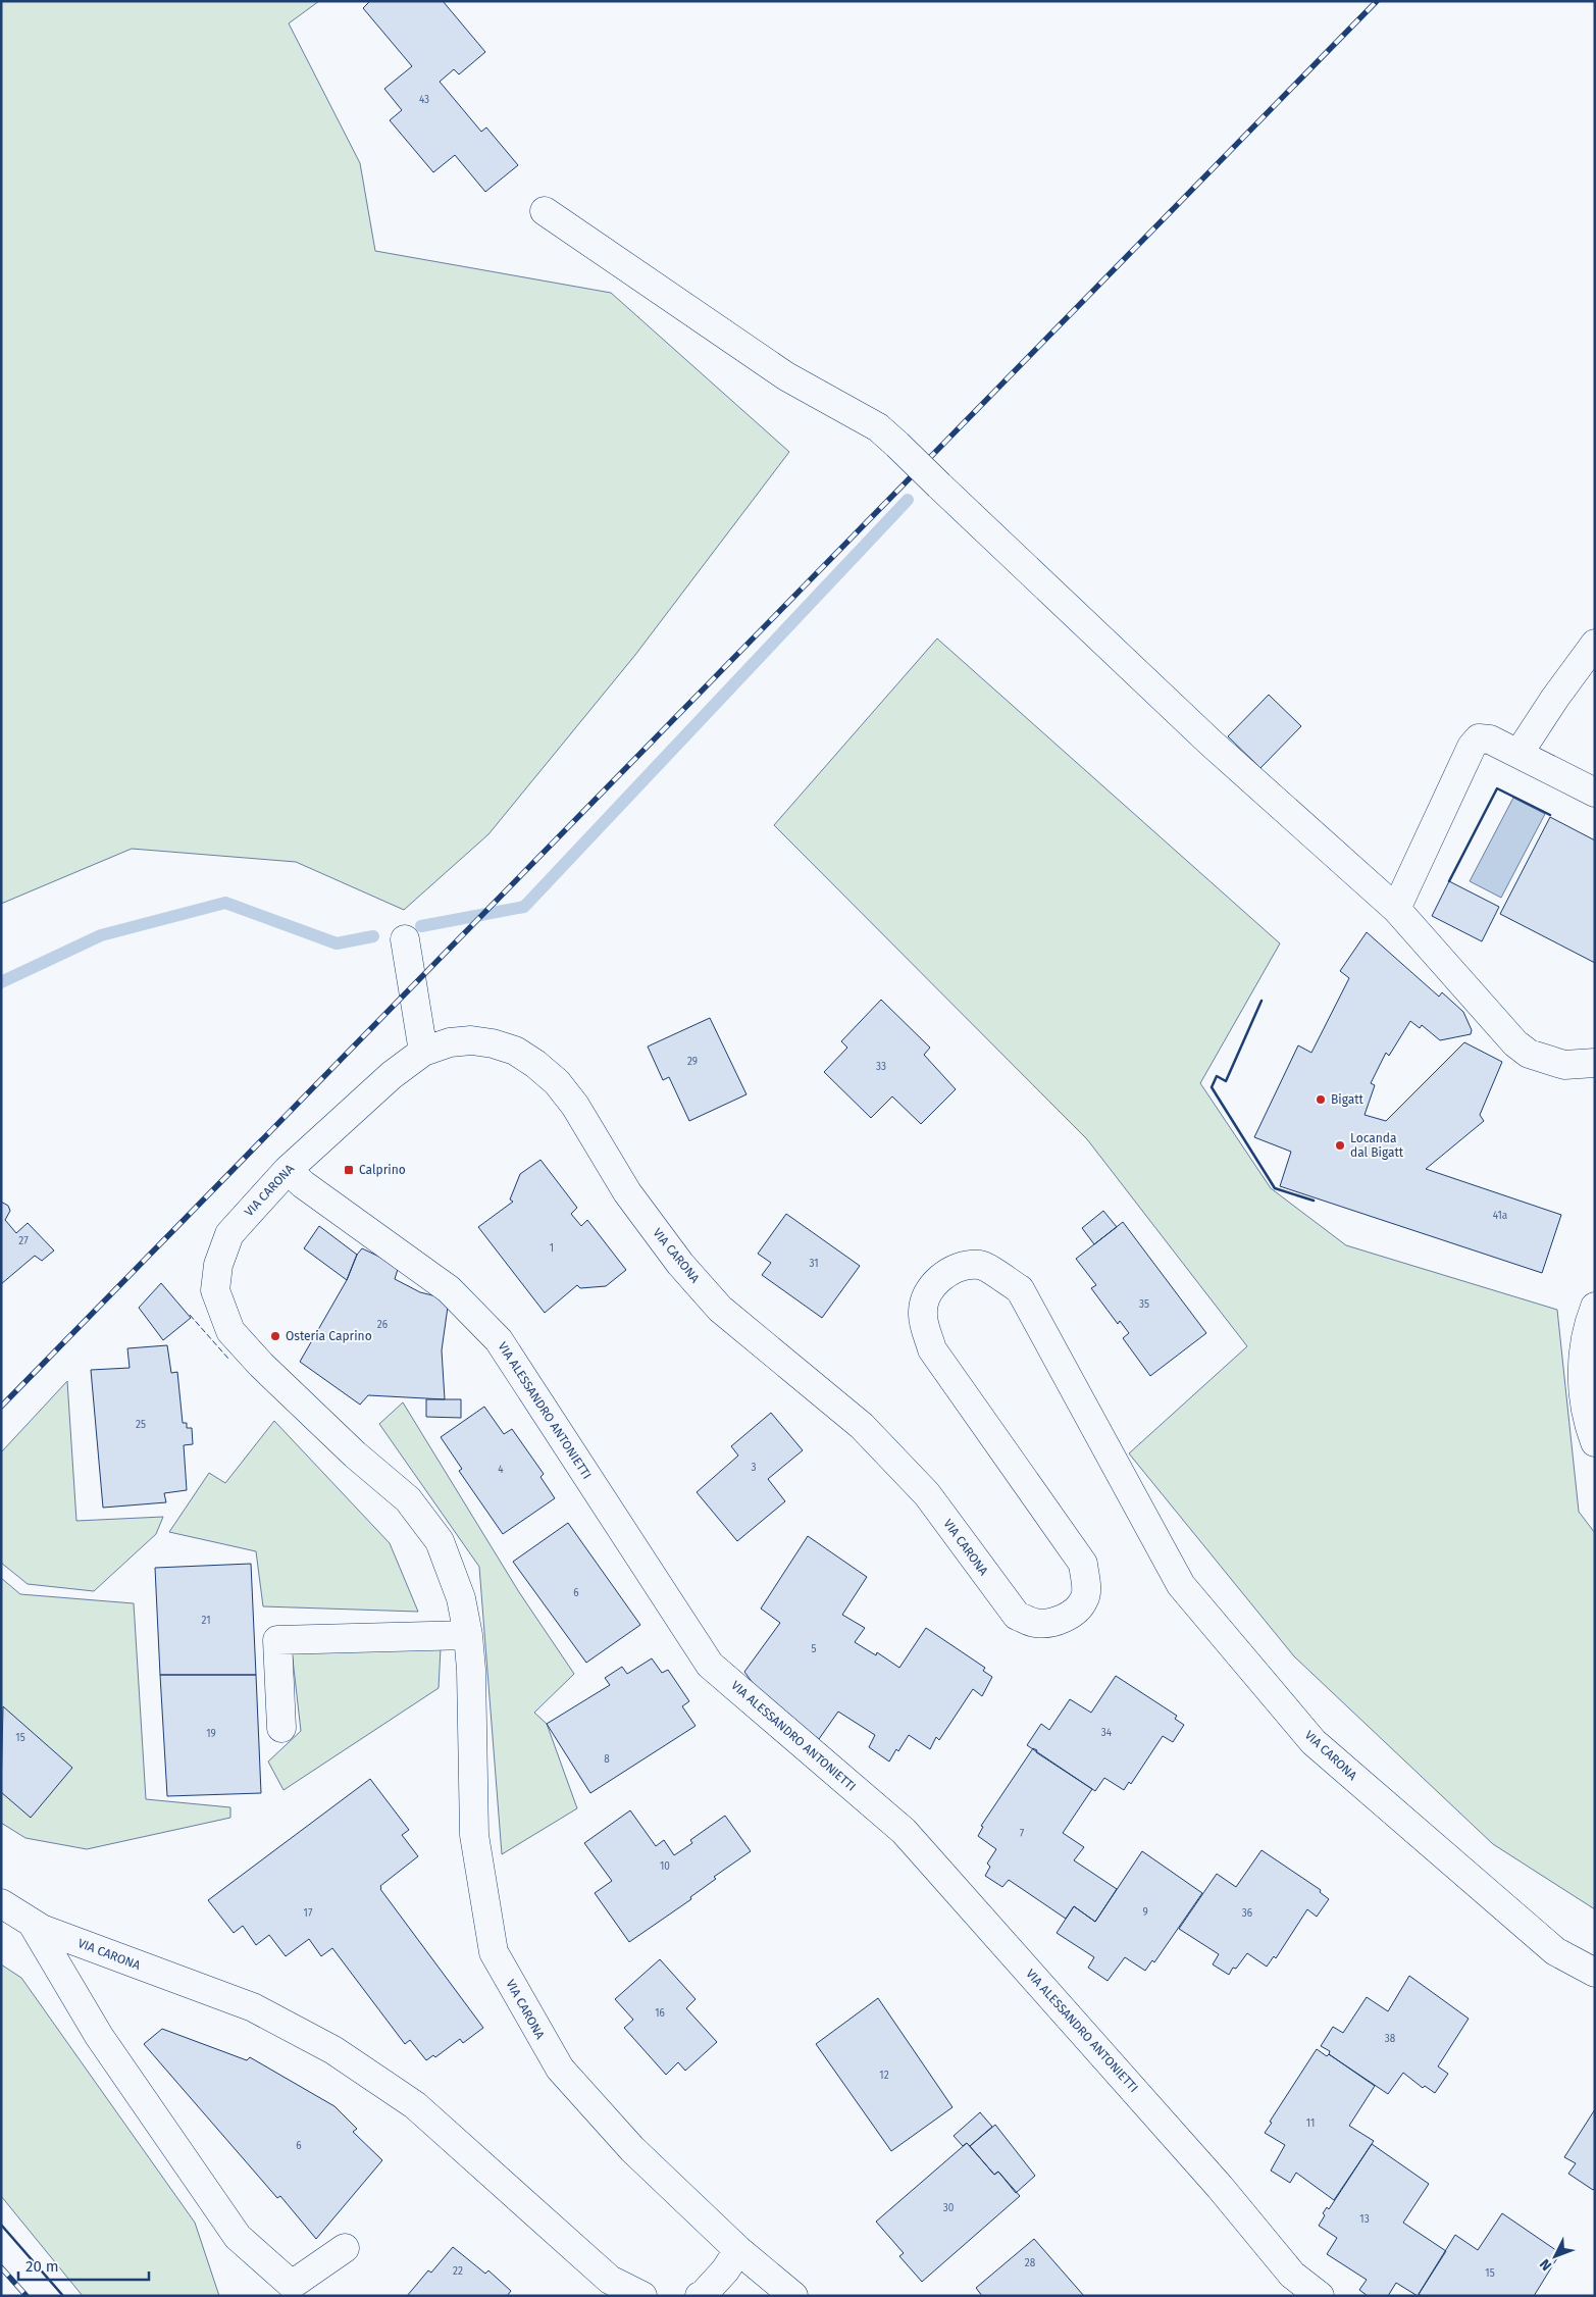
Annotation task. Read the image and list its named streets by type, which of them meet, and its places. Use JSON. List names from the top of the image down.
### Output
{
  "streets": {
    "street": ["VIA CARONA", "VIA ALESSANDRO ANTONIETTI"]
  },
  "crossings": [
    ["VIA CARONA", "VIA ALESSANDRO ANTONIETTI"]
  ],
  "places": {
    "other": ["Bigatt", "Locanda dal Bigatt", "Osteria Caprino"],
    "transit": ["Calprino"]
  },
  "house_numbers": [
    "43",
    "29",
    "33",
    "41a",
    "27",
    "1",
    "31",
    "35",
    "26",
    "25",
    "3",
    "4",
    "6",
    "21",
    "5",
    "34",
    "19",
    "15",
    "8",
    "7",
    "10",
    "9",
    "17",
    "36",
    "16",
    "38",
    "12",
    "11",
    "6",
    "30",
    "13",
    "28",
    "22",
    "15"
  ],
  "scale_bar": "20 m",
  "north": "bottom left"
}
